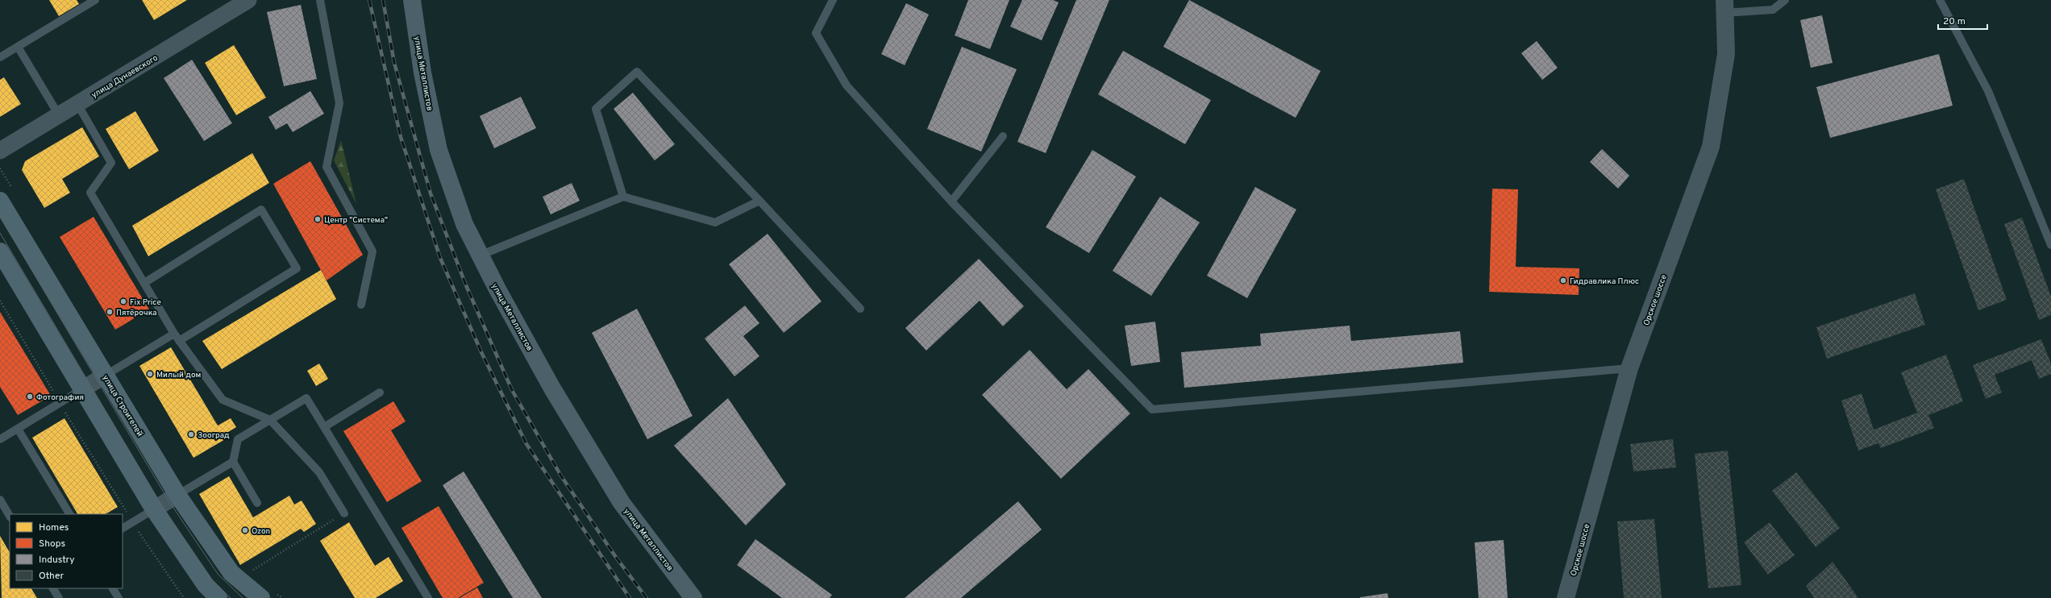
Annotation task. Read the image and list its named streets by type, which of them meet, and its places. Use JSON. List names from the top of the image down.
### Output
{
  "streets": {
    "main road": ["улица Металлистов", "улица Строителей"],
    "street": ["улица Дунаевского", "Орское шоссе"]
  },
  "places": [
    "Центр \"Система\"",
    "Гидравлика Плюс",
    "Fix Price",
    "Пятёрочка",
    "Милый дом",
    "Фотография",
    "Зооград",
    "Ozon"
  ],
  "legend": [
    "Homes",
    "Shops",
    "Industry",
    "Other"
  ],
  "scale_bar": "20 m"
}
